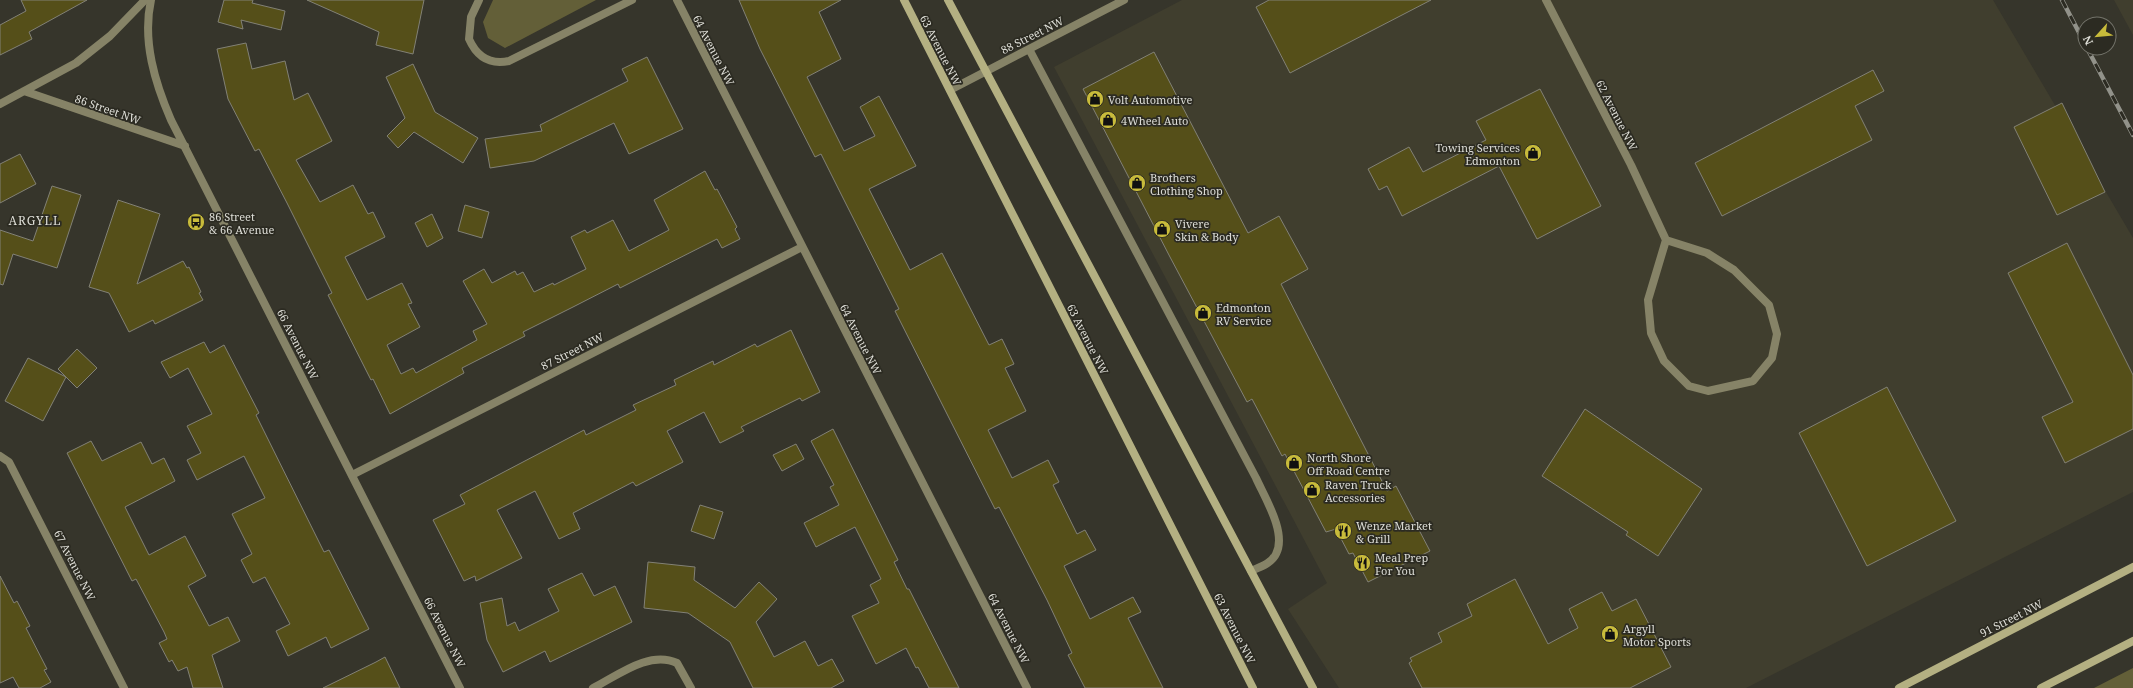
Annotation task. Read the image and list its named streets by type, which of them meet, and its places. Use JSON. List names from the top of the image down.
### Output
{
  "streets": {
    "main road": ["63 Avenue NW", "91 Street NW"],
    "street": [
      "88 Street NW",
      "64 Avenue NW",
      "86 Street NW",
      "62 Avenue NW",
      "66 Avenue NW",
      "87 Street NW",
      "67 Avenue NW"
    ]
  },
  "crossings": [
    ["88 Street NW", "63 Avenue NW"],
    ["64 Avenue NW", "87 Street NW"],
    ["86 Street NW", "66 Avenue NW"],
    ["66 Avenue NW", "87 Street NW"]
  ],
  "districts": ["ARGYLL"],
  "places": {
    "shop": [
      "Volt Automotive",
      "4Wheel Auto",
      "Towing Services Edmonton",
      "Brothers Clothing Shop",
      "Vivere Skin & Body",
      "Edmonton RV Service",
      "North Shore Off Road Centre",
      "Raven Truck Accessories",
      "Argyll Motor Sports"
    ],
    "bus stop": ["86 Street & 66 Avenue"],
    "restaurant": ["Wenze Market & Grill", "Meal Prep For You"]
  },
  "north": "bottom left"
}
